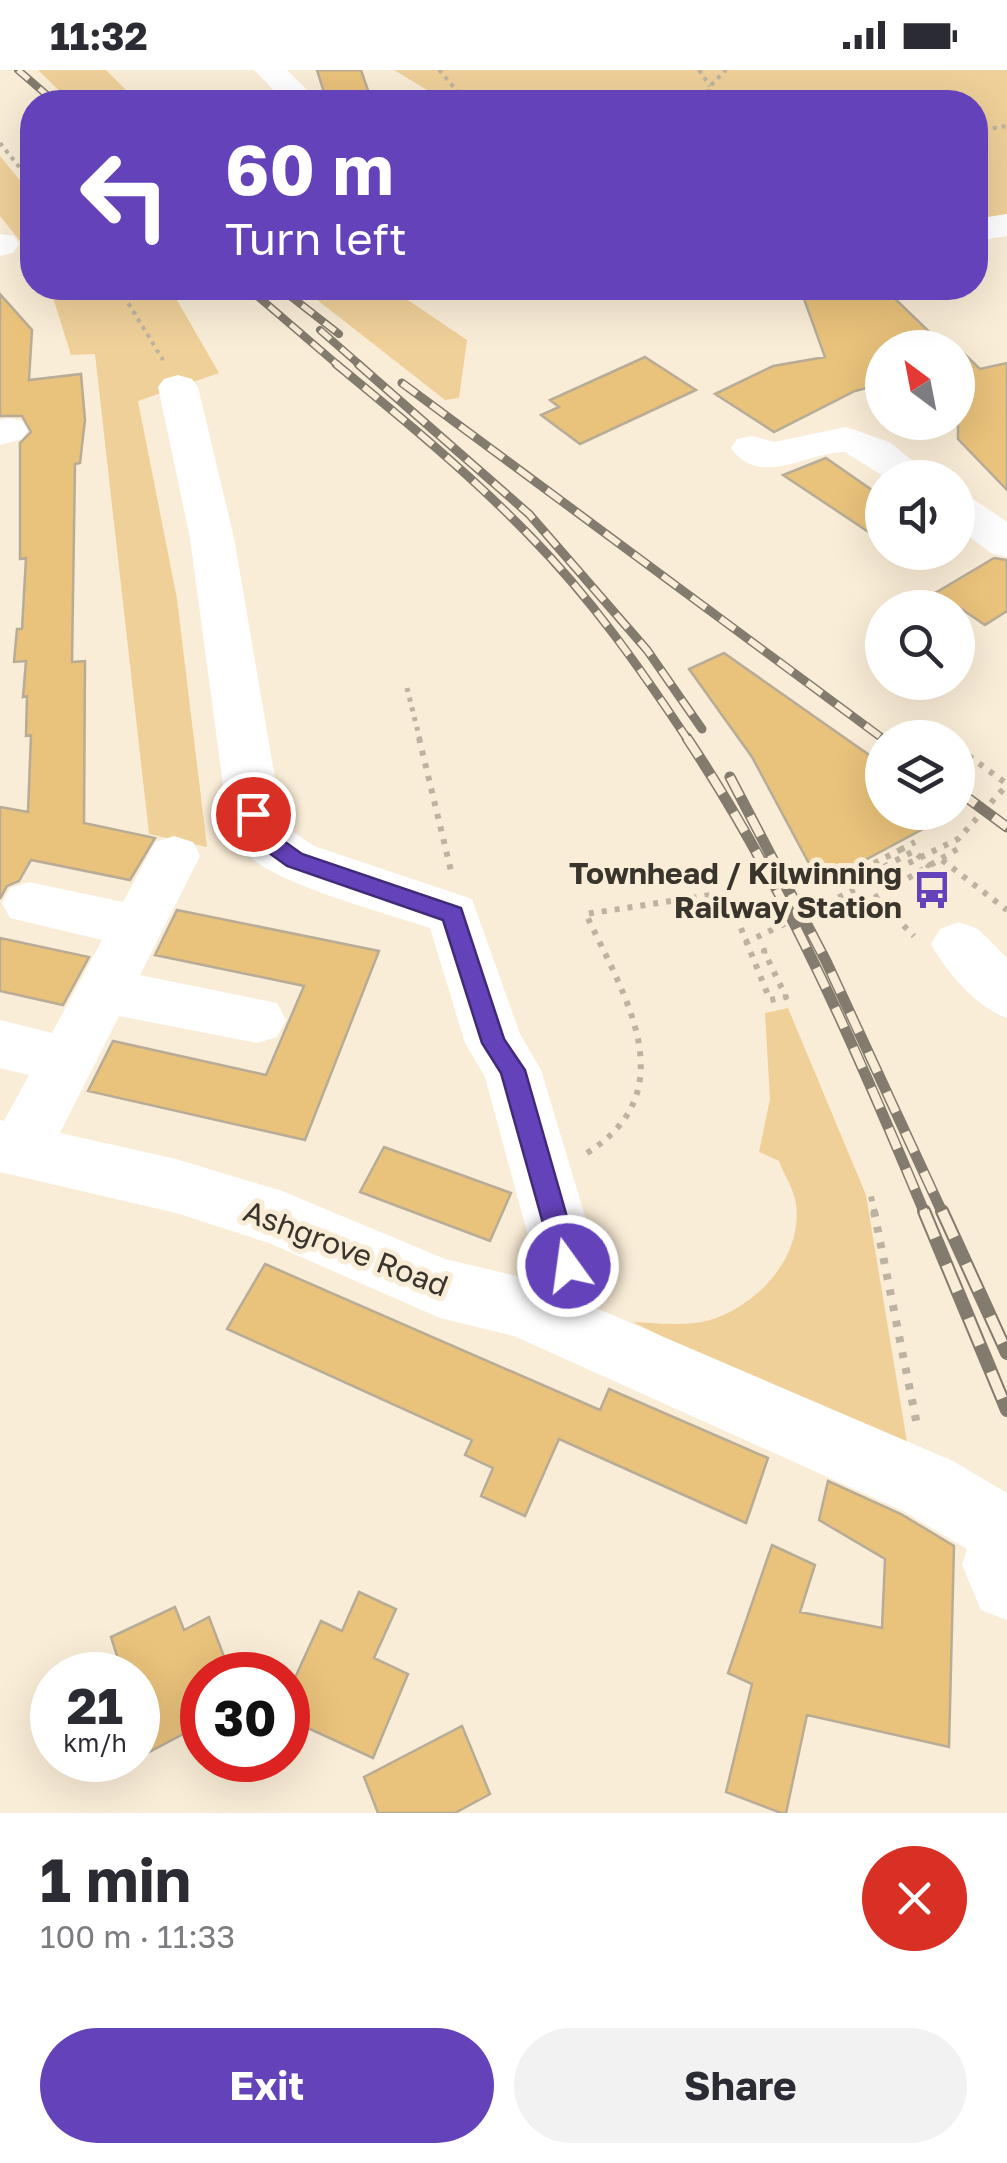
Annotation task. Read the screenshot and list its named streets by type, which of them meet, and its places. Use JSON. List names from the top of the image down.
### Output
{
  "streets": {
    "street": ["Ashgrove Road"]
  },
  "places": {
    "bus stop": ["Townhead / Kilwinning Railway Station"]
  },
  "north": "top left",
  "page": {
    "status": "11:32",
    "turn": ["60 m", "Turn left"],
    "speed": "21 km/h",
    "limit": "30",
    "heading": ["1 min", "100 m · 11:33"],
    "buttons": ["Exit", "Share"]
  }
}
